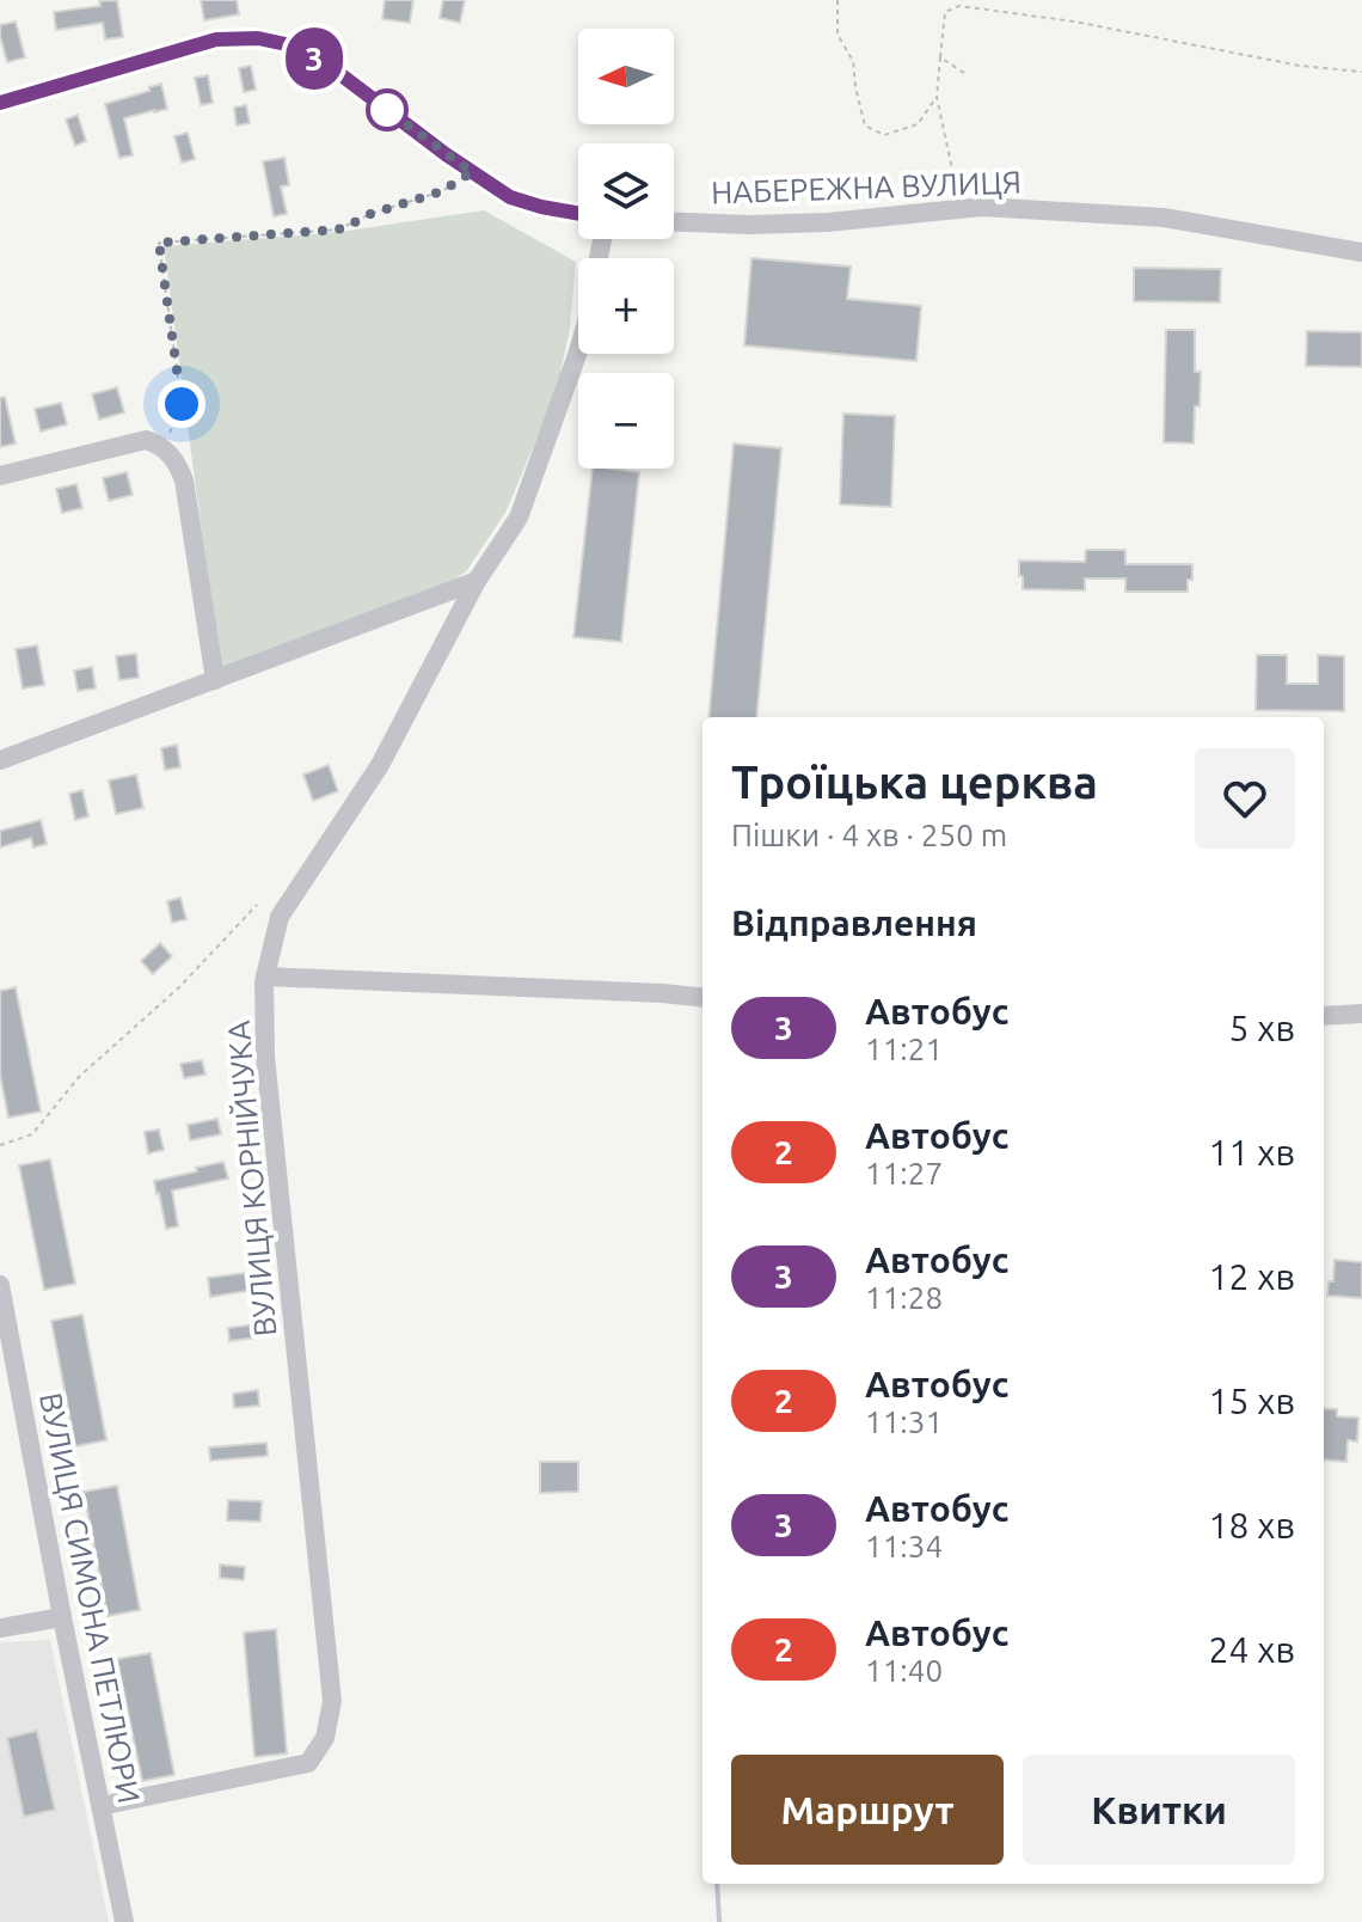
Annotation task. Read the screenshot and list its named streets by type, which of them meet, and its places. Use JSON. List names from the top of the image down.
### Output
{
  "streets": {
    "street": ["НАБЕРЕЖНА ВУЛИЦЯ", "ВУЛИЦЯ КОРНІЙЧУКА", "ВУЛИЦЯ СИМОНА ПЕТЛЮРИ"]
  },
  "crossings": [
    ["ВУЛИЦЯ КОРНІЙЧУКА", "ВУЛИЦЯ СИМОНА ПЕТЛЮРИ"]
  ],
  "lines": ["bus line 3"],
  "north": "left",
  "page": {
    "on_map": "3",
    "map_buttons": ["+", "−"],
    "heading": [
      ["Троїцька церква", "Пішки · 4 хв · 250 m"],
      "Відправлення"
    ],
    "list": [
      {
        "mark": "3",
        "name": "Автобус",
        "note": "11:21",
        "value": "5 хв"
      },
      {
        "mark": "2",
        "name": "Автобус",
        "note": "11:27",
        "value": "11 хв"
      },
      {
        "mark": "3",
        "name": "Автобус",
        "note": "11:28",
        "value": "12 хв"
      },
      {
        "mark": "2",
        "name": "Автобус",
        "note": "11:31",
        "value": "15 хв"
      },
      {
        "mark": "3",
        "name": "Автобус",
        "note": "11:34",
        "value": "18 хв"
      },
      {
        "mark": "2",
        "name": "Автобус",
        "note": "11:40",
        "value": "24 хв"
      }
    ],
    "buttons": ["Маршрут", "Квитки"]
  }
}
